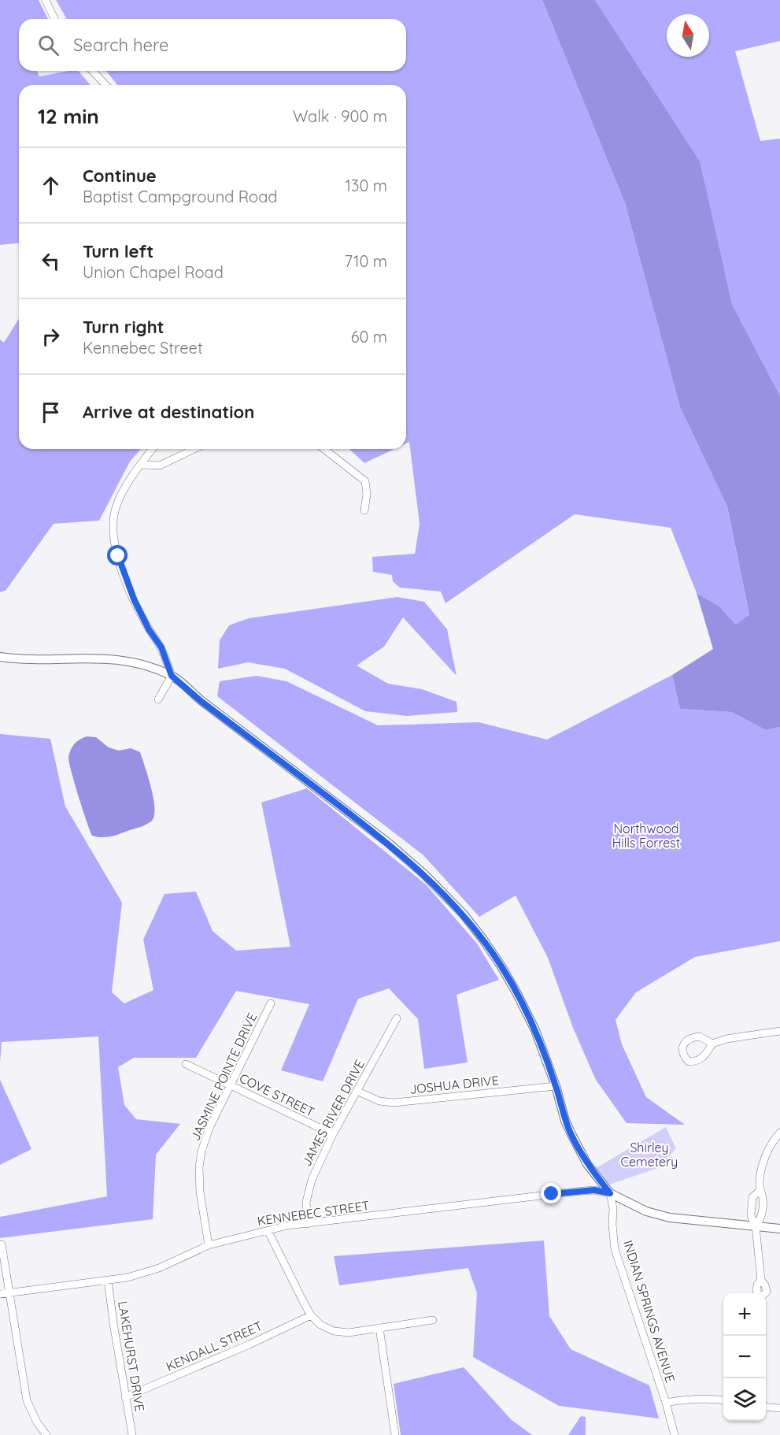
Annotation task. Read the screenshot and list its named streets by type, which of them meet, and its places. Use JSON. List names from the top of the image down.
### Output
{
  "streets": {
    "street": [
      "JASMINE POINTE DRIVE",
      "JOSHUA DRIVE",
      "COVE STREET",
      "JAMES RIVER DRIVE",
      "KENNEBEC STREET",
      "INDIAN SPRINGS AVENUE",
      "KENDALL STREET",
      "LAKEHURST DRIVE"
    ]
  },
  "crossings": [
    ["JASMINE POINTE DRIVE", "COVE STREET"],
    ["JASMINE POINTE DRIVE", "KENNEBEC STREET"],
    ["JOSHUA DRIVE", "JAMES RIVER DRIVE"],
    ["COVE STREET", "JAMES RIVER DRIVE"],
    ["JAMES RIVER DRIVE", "KENNEBEC STREET"],
    ["KENNEBEC STREET", "INDIAN SPRINGS AVENUE"],
    ["KENNEBEC STREET", "LAKEHURST DRIVE"],
    ["KENDALL STREET", "LAKEHURST DRIVE"]
  ],
  "parks": ["Northwood Hills Forrest", "Shirley Cemetery"],
  "north": "top",
  "page": {
    "search": "Search here",
    "heading": ["12 min", "Walk · 900 m"],
    "list": [
      ["Continue", "Baptist Campground Road", "130 m"],
      ["Turn left", "Union Chapel Road", "710 m"],
      ["Turn right", "Kennebec Street", "60 m"],
      "Arrive at destination"
    ],
    "map_buttons": ["+", "−"]
  }
}
